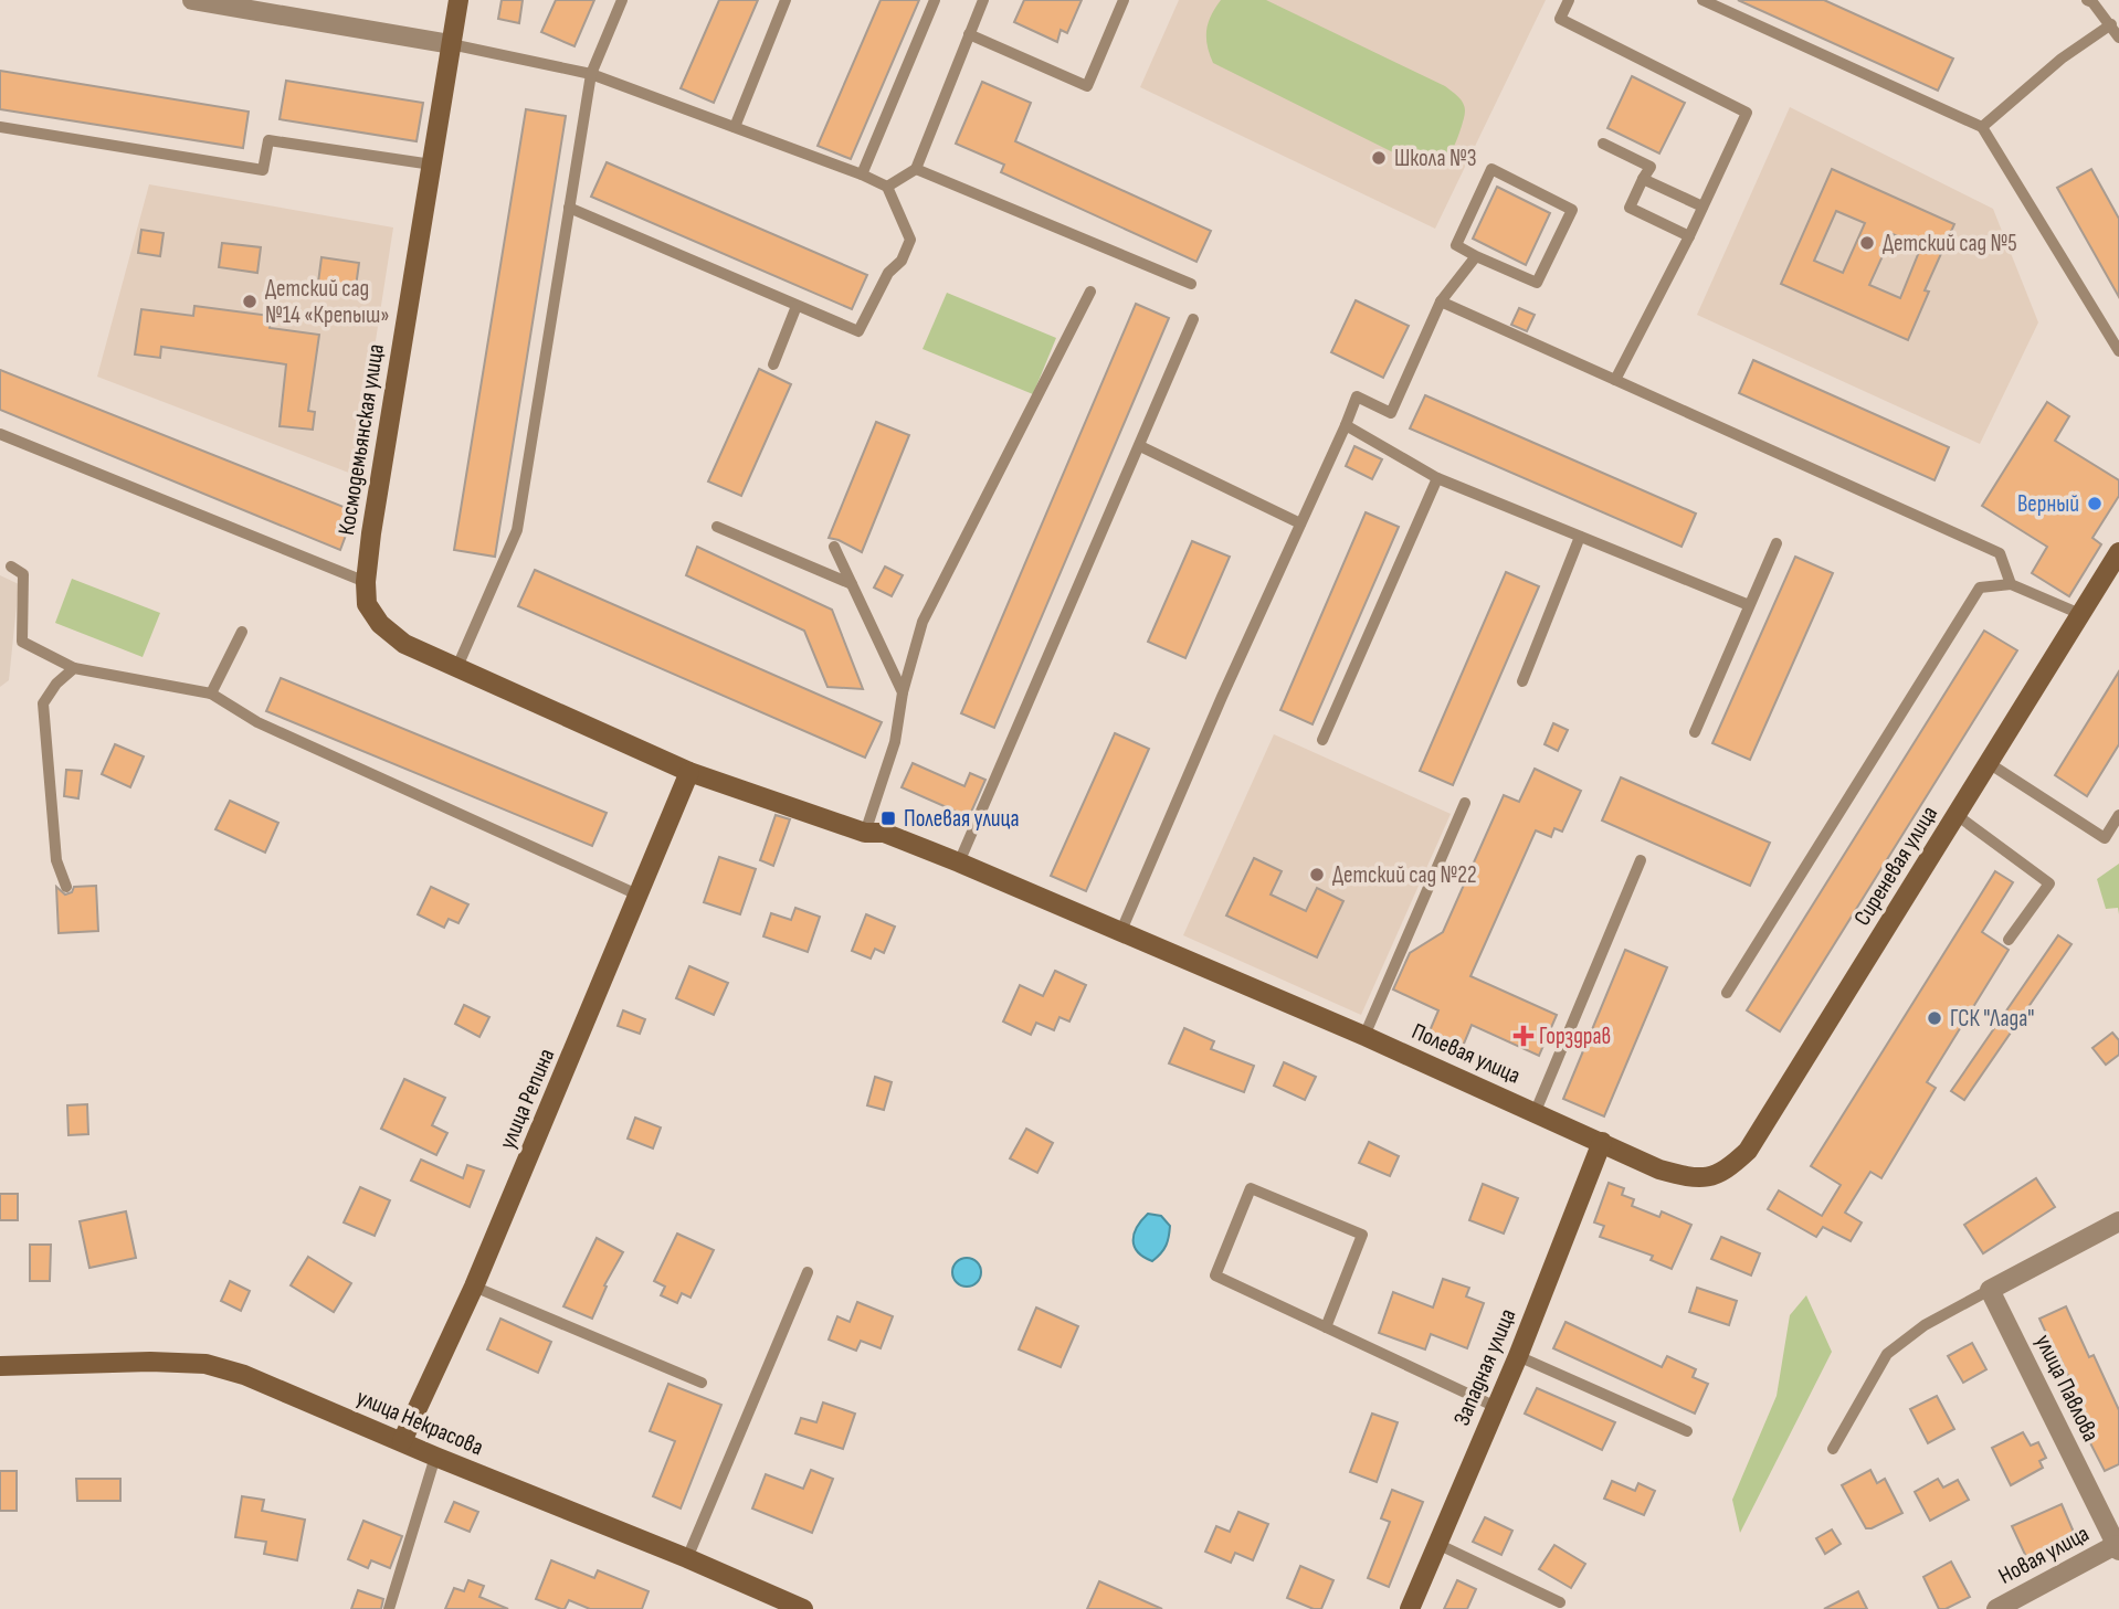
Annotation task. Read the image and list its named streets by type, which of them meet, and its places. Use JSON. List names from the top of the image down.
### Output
{
  "streets": {
    "street": [
      "Космодемьянская улица",
      "Сиреневая улица",
      "Полевая улица",
      "улица Репина",
      "Западная улица",
      "улица Павлова",
      "улица Некрасова",
      "Новая улица"
    ]
  },
  "crossings": [
    ["Космодемьянская улица", "Полевая улица"],
    ["Сиреневая улица", "Полевая улица"],
    ["Полевая улица", "улица Репина"],
    ["Полевая улица", "Западная улица"],
    ["улица Репина", "улица Некрасова"],
    ["улица Павлова", "Новая улица"]
  ],
  "places": {
    "other": [
      "Школа №3",
      "Детский сад №5",
      "Детский сад №14 «Крепыш»",
      "Верный",
      "Детский сад №22",
      "ГСК \"Лада\""
    ],
    "transit": ["Полевая улица"],
    "health": ["Горздрав"]
  }
}
